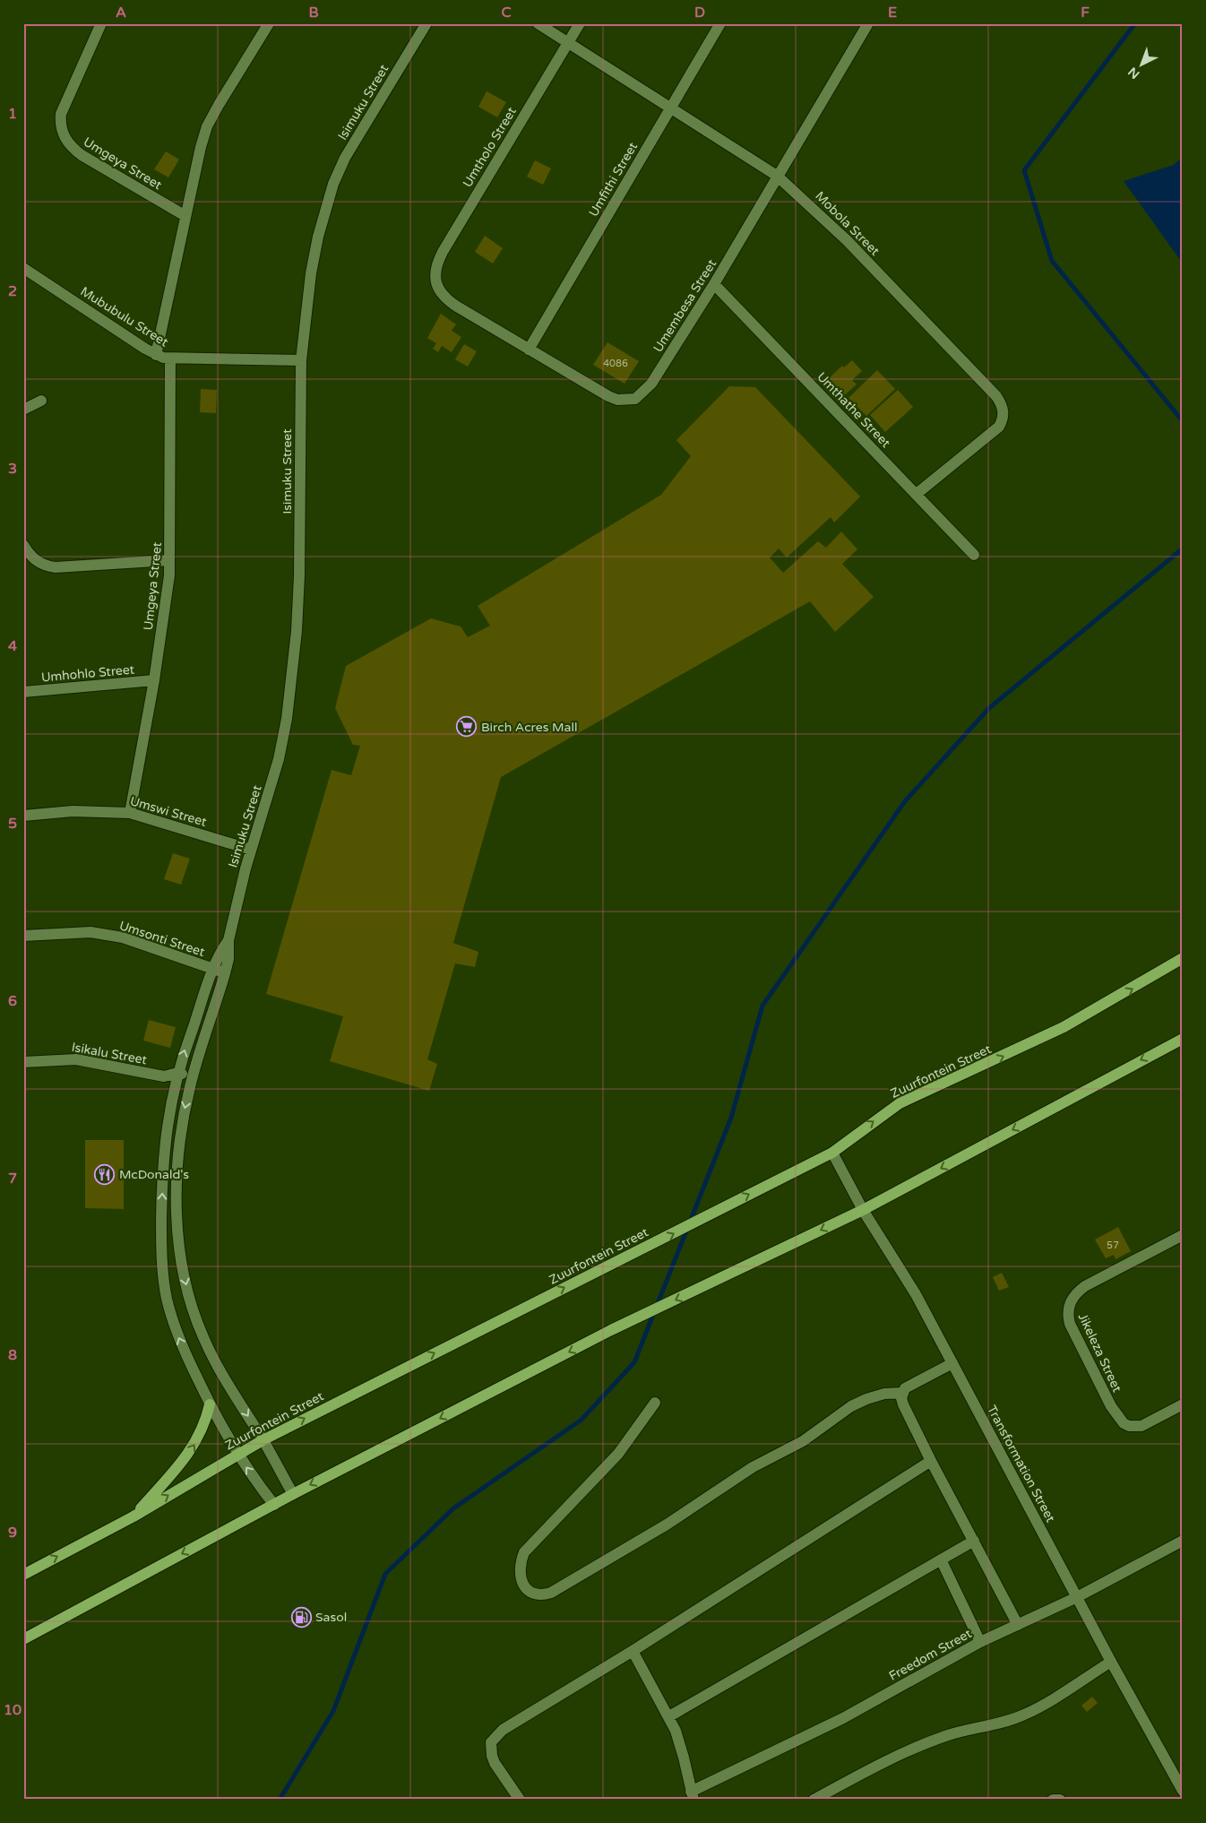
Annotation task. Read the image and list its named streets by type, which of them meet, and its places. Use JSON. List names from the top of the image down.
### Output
{
  "streets": {
    "main road": ["Zuurfontein Street"],
    "street": [
      "Isimuku Street",
      "Umtholo Street",
      "Umgeya Street",
      "Umfithi Street",
      "Mobola Street",
      "Umembesa Street",
      "Mububulu Street",
      "Umthathe Street",
      "Umhohlo Street",
      "Umswi Street",
      "Umsonti Street",
      "Isikalu Street",
      "Jikeleza Street",
      "Transformation Street",
      "Freedom Street"
    ]
  },
  "crossings": [
    ["Isimuku Street", "Mububulu Street"],
    ["Isimuku Street", "Umswi Street"],
    ["Isimuku Street", "Umsonti Street"],
    ["Isimuku Street", "Isikalu Street"],
    ["Isimuku Street", "Zuurfontein Street"],
    ["Umtholo Street", "Mobola Street"],
    ["Umtholo Street", "Umembesa Street"],
    ["Umgeya Street", "Mububulu Street"],
    ["Umgeya Street", "Umhohlo Street"],
    ["Umgeya Street", "Umswi Street"],
    ["Umfithi Street", "Mobola Street"],
    ["Umfithi Street", "Umembesa Street"],
    ["Mobola Street", "Umembesa Street"],
    ["Mobola Street", "Umthathe Street"],
    ["Umembesa Street", "Umthathe Street"],
    ["Zuurfontein Street", "Transformation Street"],
    ["Transformation Street", "Freedom Street"]
  ],
  "places": {
    "supermarket": ["Birch Acres Mall"],
    "restaurant": ["McDonald's"],
    "fuel station": ["Sasol"]
  },
  "house_numbers": ["4086", "57"],
  "north": "bottom left",
  "grid": {
    "columns": [
      "A",
      "B",
      "C",
      "D",
      "E",
      "F"
    ],
    "rows": [
      "1",
      "2",
      "3",
      "4",
      "5",
      "6",
      "7",
      "8",
      "9",
      "10"
    ]
  }
}
